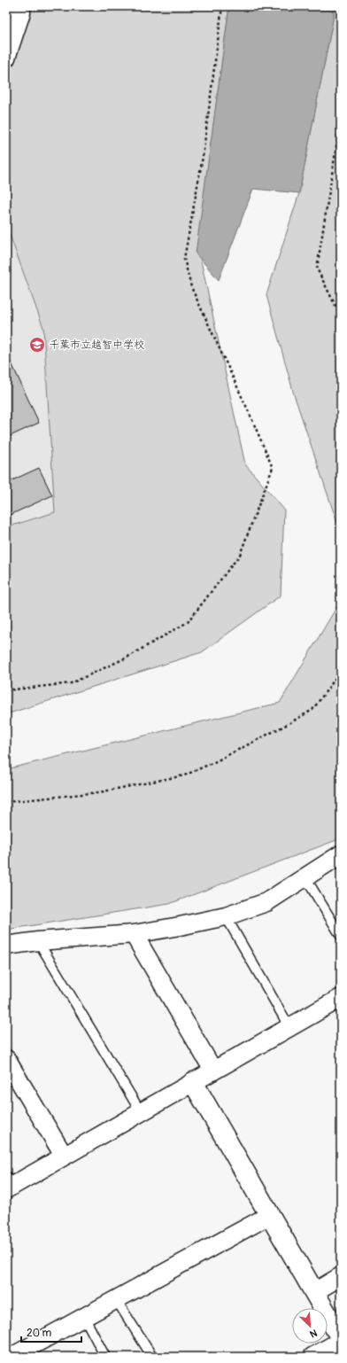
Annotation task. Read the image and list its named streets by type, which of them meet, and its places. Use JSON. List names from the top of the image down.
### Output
{
  "places": {
    "school or university": ["千葉市立越智中学校"]
  },
  "scale_bar": "20 m",
  "north": "bottom right"
}
